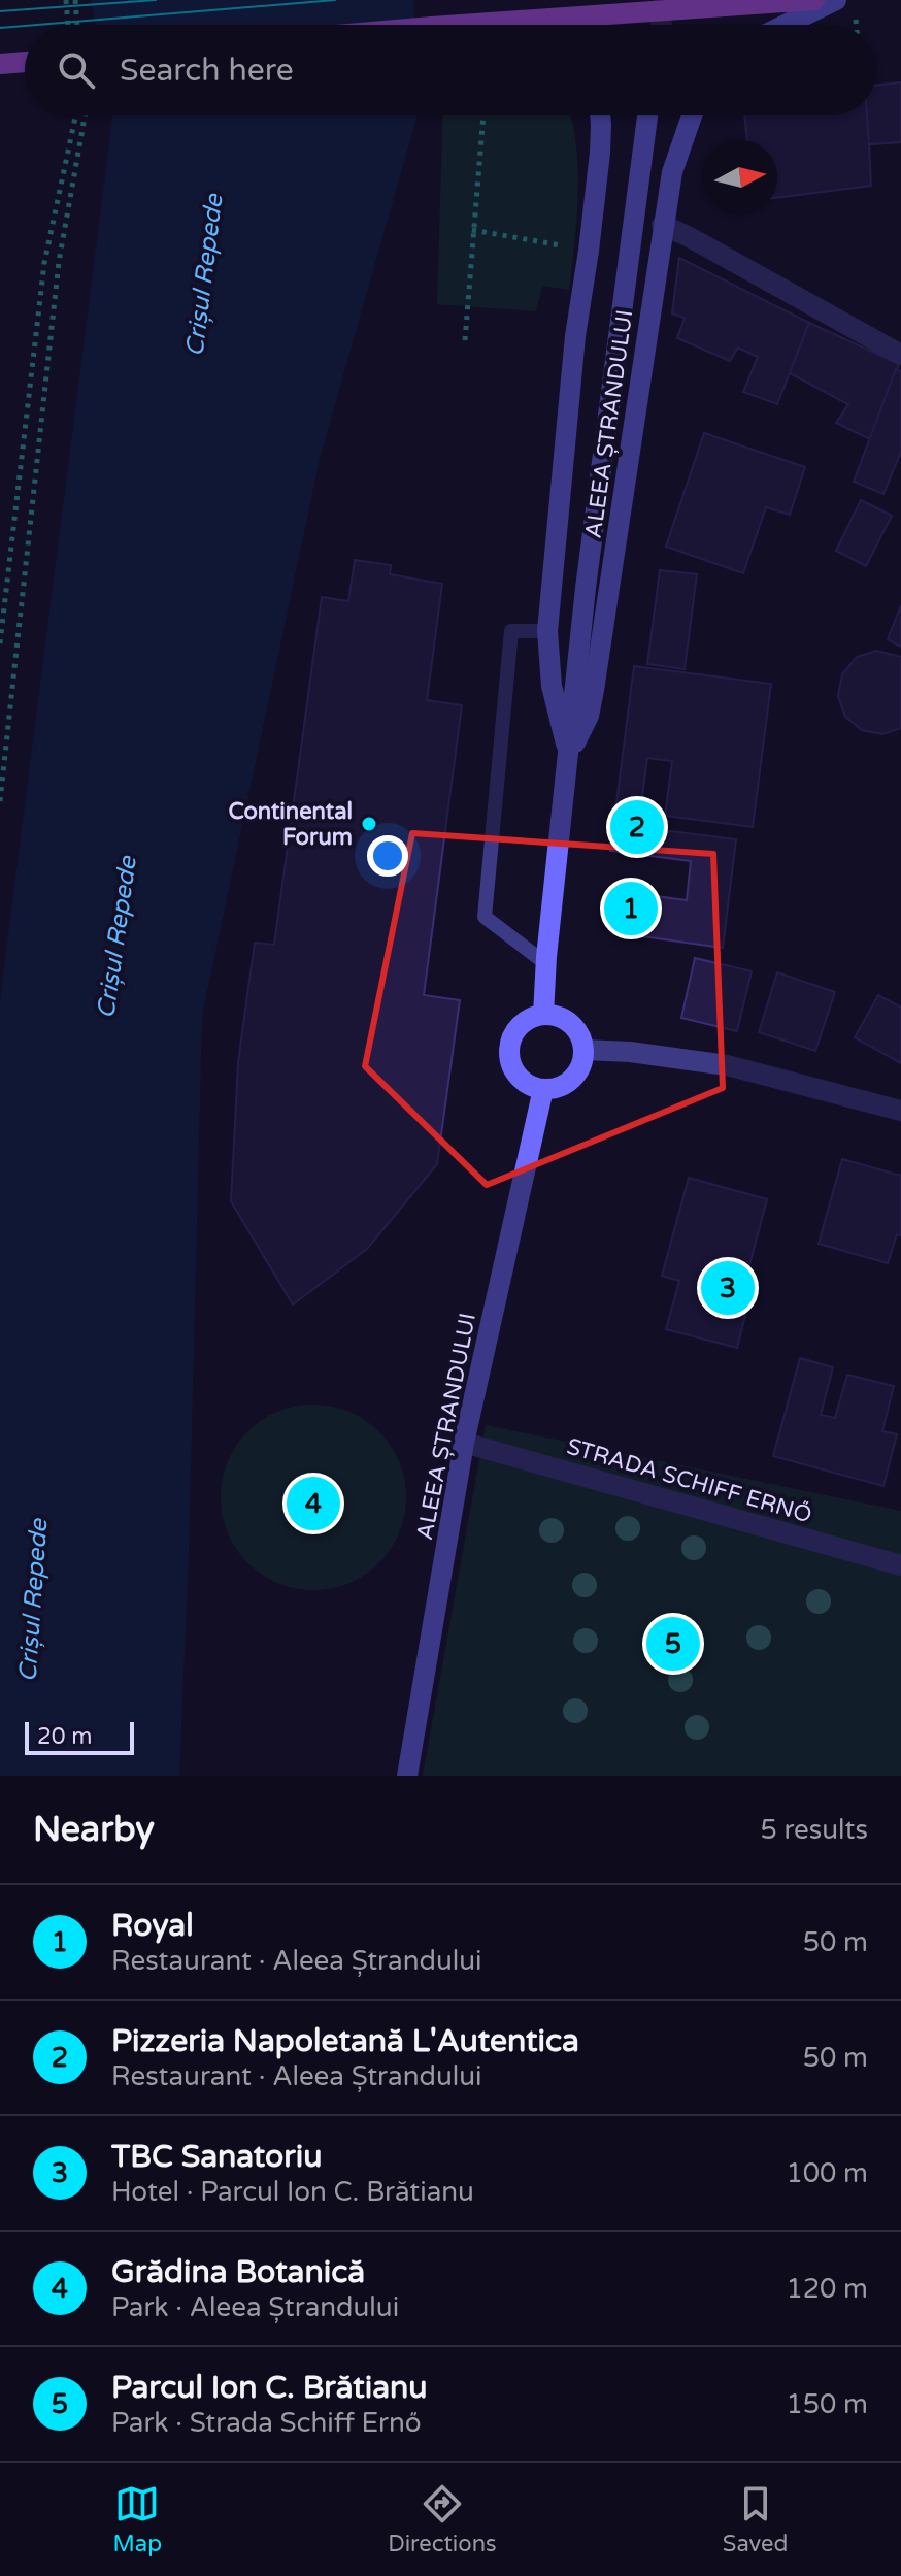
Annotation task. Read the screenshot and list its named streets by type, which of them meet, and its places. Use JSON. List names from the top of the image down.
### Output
{
  "streets": {
    "street": ["ALEEA ȘTRANDULUI", "STRADA SCHIFF ERNŐ"]
  },
  "crossings": [
    ["ALEEA ȘTRANDULUI", "STRADA SCHIFF ERNŐ"]
  ],
  "water": ["Crișul Repede"],
  "places": ["Continental Forum"],
  "scale_bar": "20 m",
  "north": "right",
  "page": {
    "search": "Search here",
    "pins": [
      "2",
      "1",
      "3",
      "4",
      "5"
    ],
    "scale": "20 m",
    "heading": ["Nearby", "5 results"],
    "list": [
      {
        "mark": "1",
        "name": "Royal",
        "note": "Restaurant · Aleea Ștrandului",
        "value": "50 m"
      },
      {
        "mark": "2",
        "name": "Pizzeria Napoletană L'Autentica",
        "note": "Restaurant · Aleea Ștrandului",
        "value": "50 m"
      },
      {
        "mark": "3",
        "name": "TBC Sanatoriu",
        "note": "Hotel · Parcul Ion C. Brătianu",
        "value": "100 m"
      },
      {
        "mark": "4",
        "name": "Grădina Botanică",
        "note": "Park · Aleea Ștrandului",
        "value": "120 m"
      },
      {
        "mark": "5",
        "name": "Parcul Ion C. Brătianu",
        "note": "Park · Strada Schiff Ernő",
        "value": "150 m"
      }
    ],
    "nav": ["Map", "Directions", "Saved"]
  }
}
